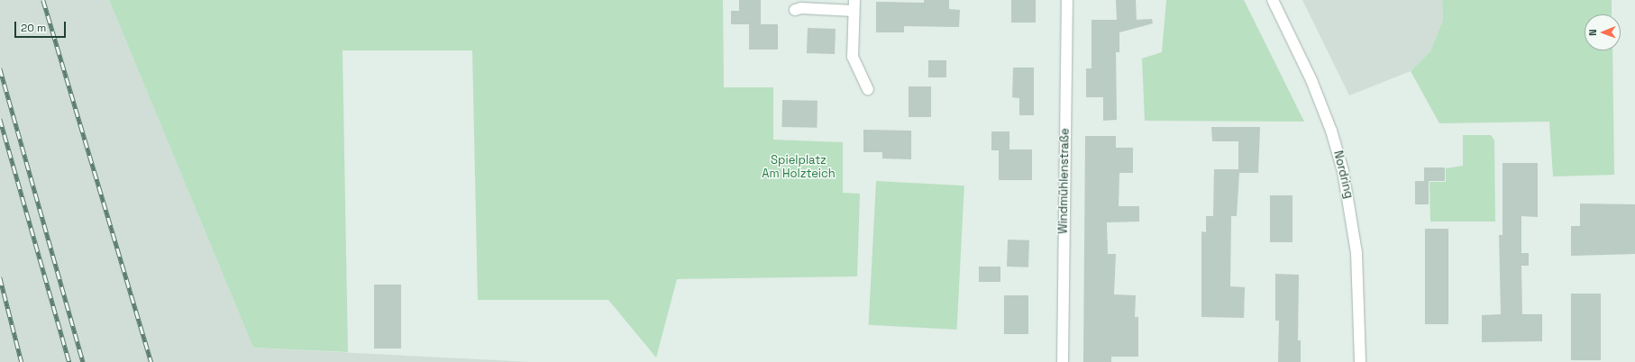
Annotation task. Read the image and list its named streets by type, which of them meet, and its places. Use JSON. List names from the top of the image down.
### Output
{
  "streets": {
    "street": ["Nordring", "Windmühlenstraße"]
  },
  "parks": ["Spielplatz Am Holzteich"],
  "scale_bar": "20 m",
  "north": "left"
}
